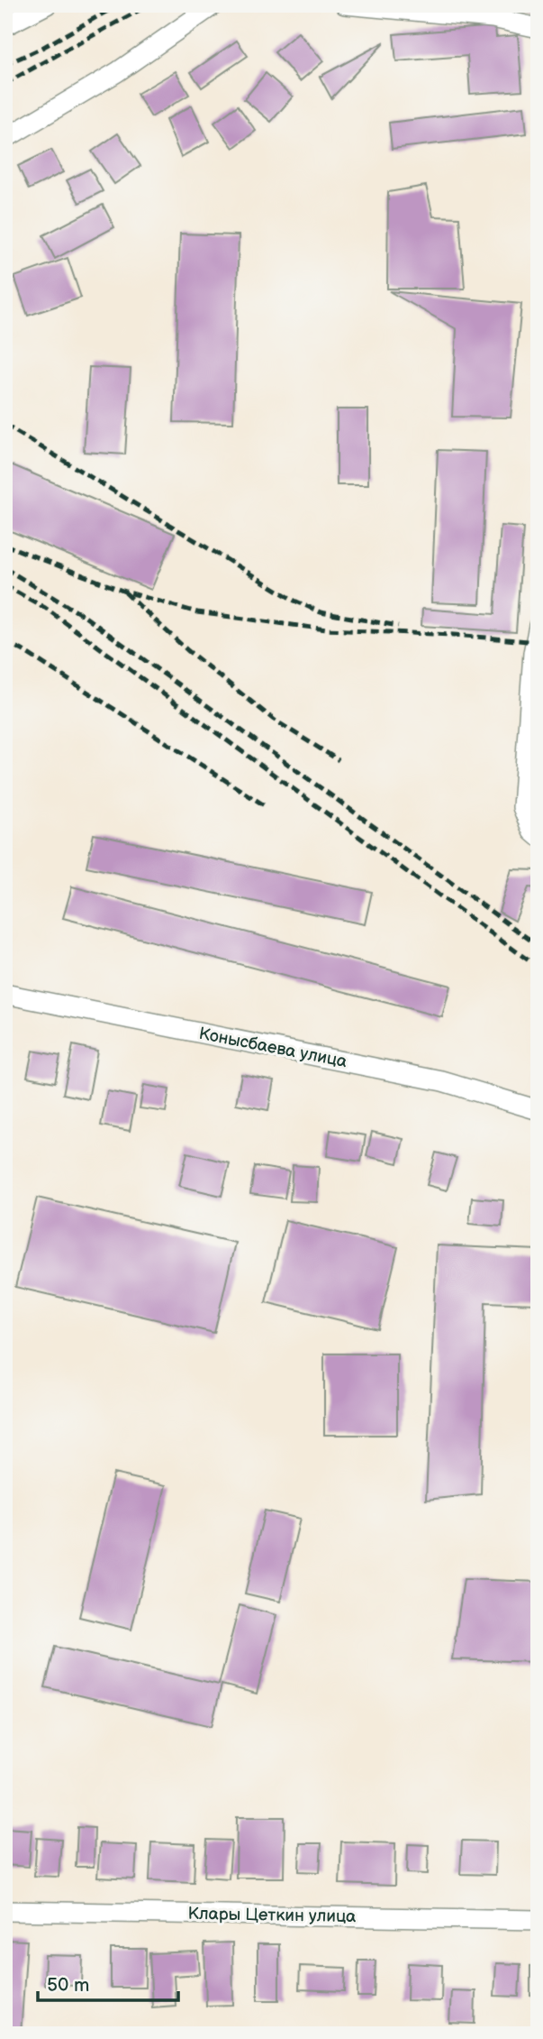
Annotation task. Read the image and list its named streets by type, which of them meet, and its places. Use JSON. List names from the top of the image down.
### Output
{
  "streets": {
    "street": ["Конысбаева улица", "Клары Цеткин улица"]
  },
  "scale_bar": "50 m"
}
